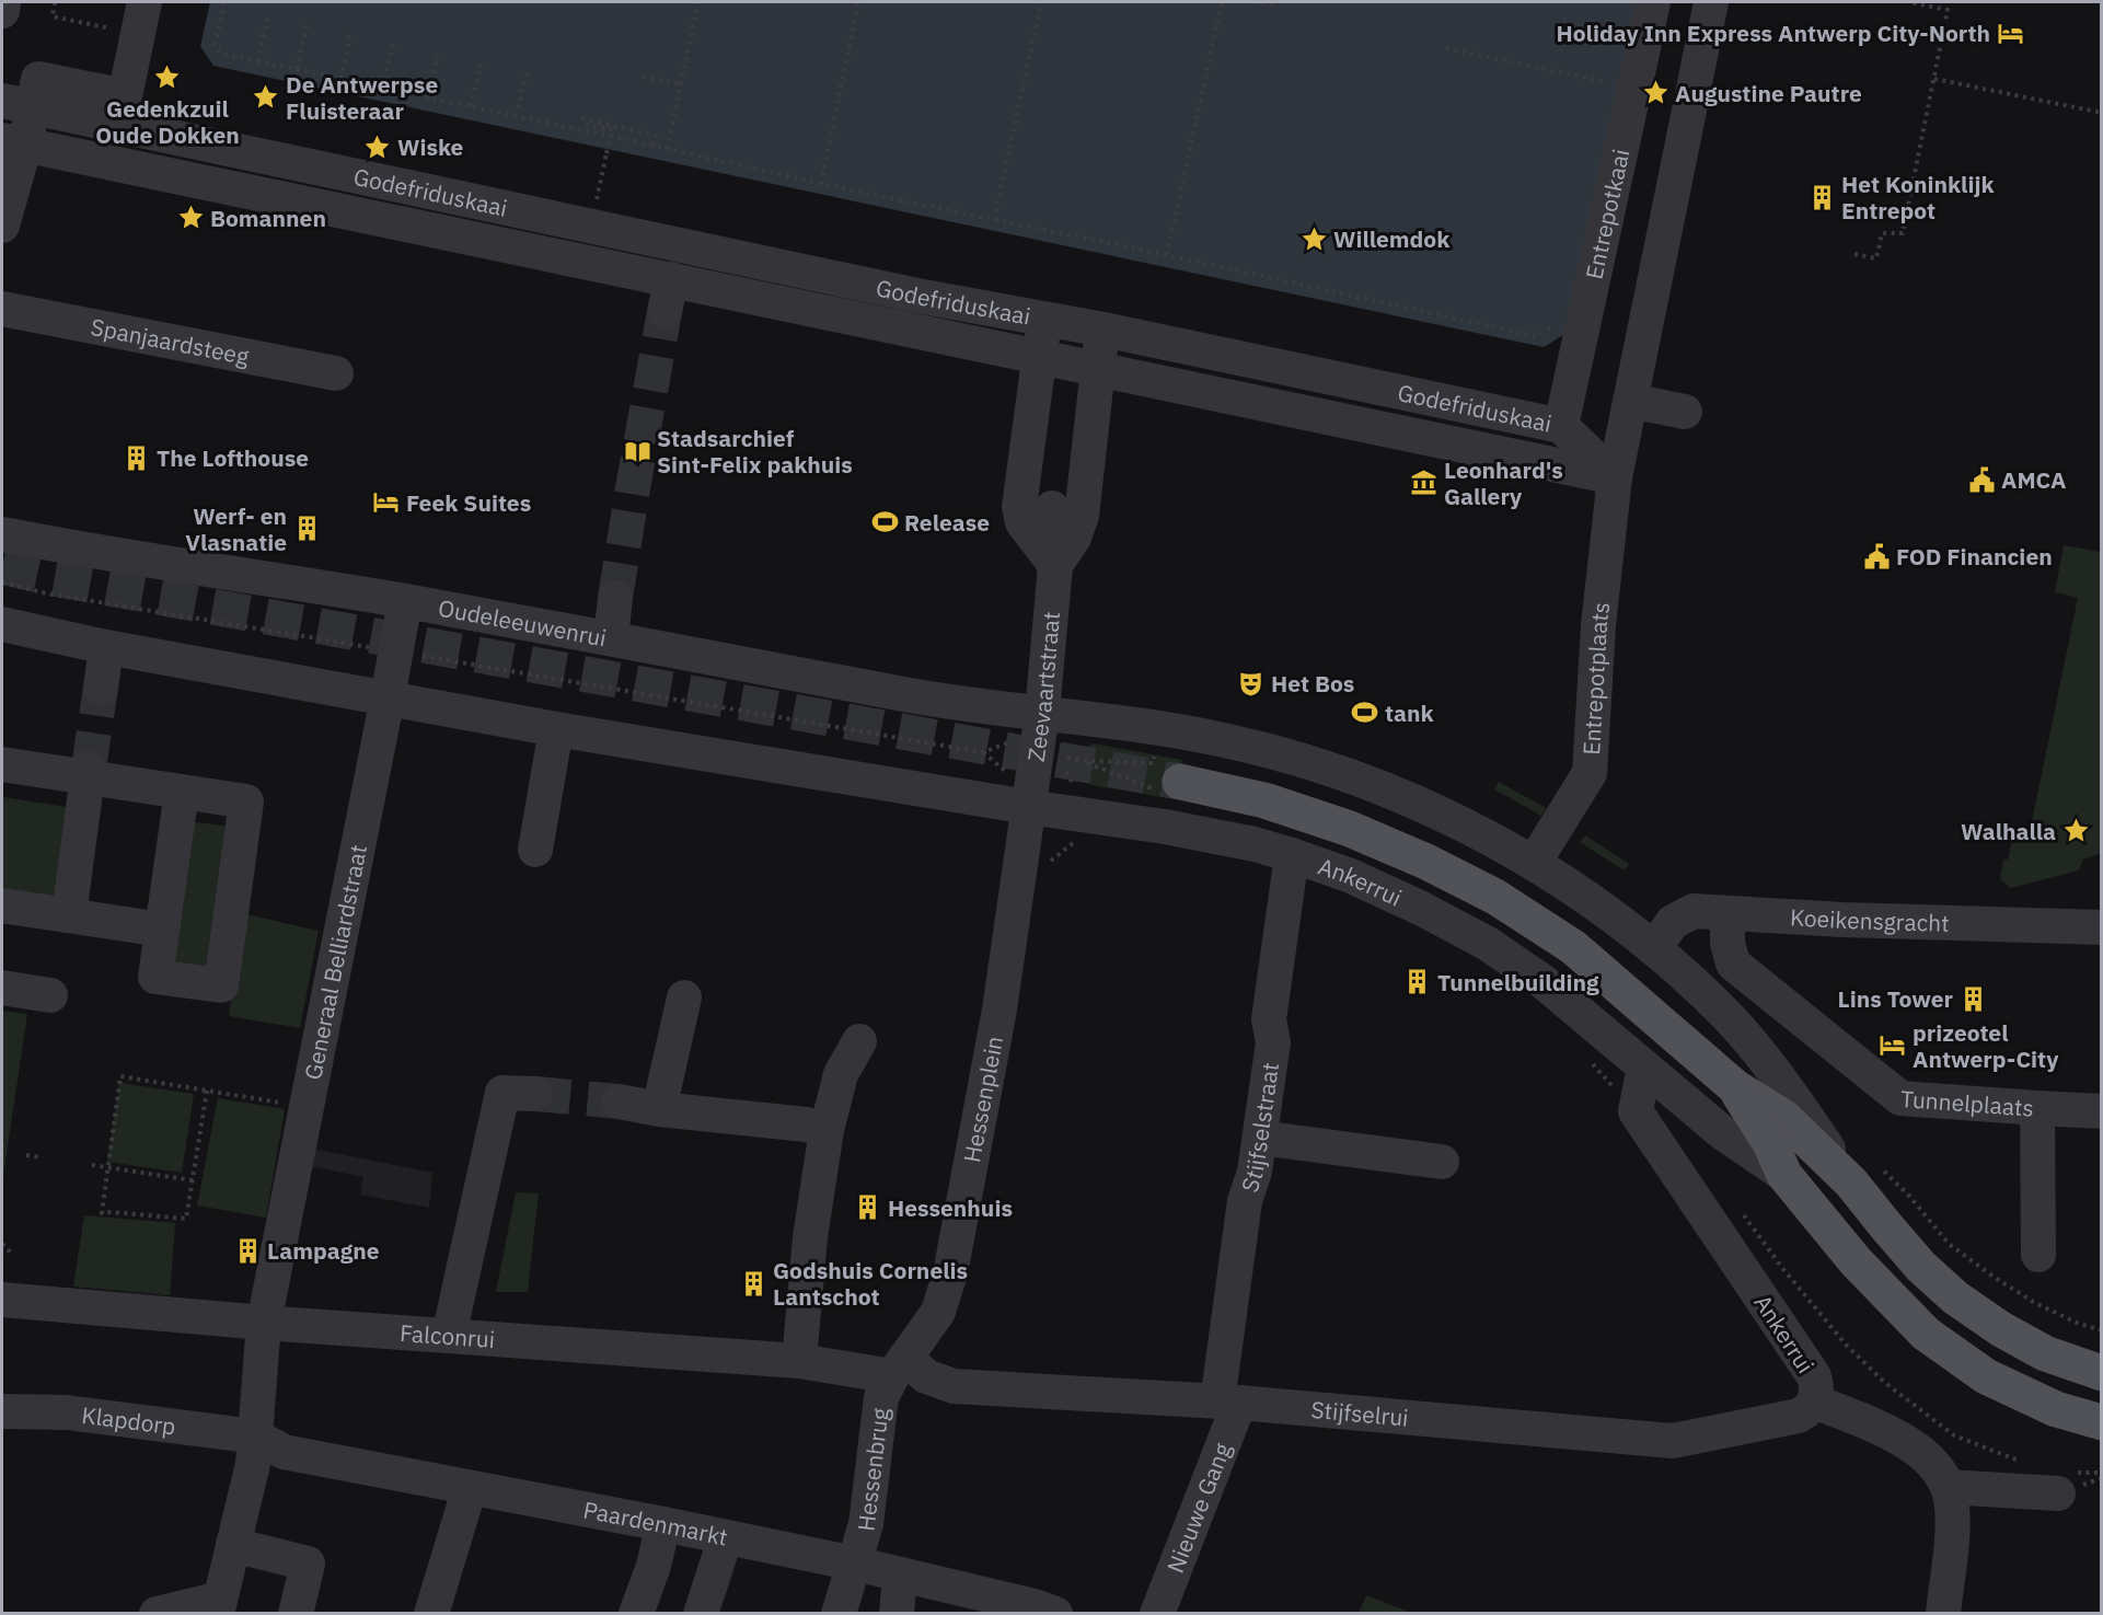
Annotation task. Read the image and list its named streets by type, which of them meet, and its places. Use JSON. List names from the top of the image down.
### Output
{
  "streets": {
    "main road": ["Ankerrui"],
    "street": [
      "Godefriduskaai",
      "Entrepotkaai",
      "Spanjaardsteeg",
      "Oudeleeuwenrui",
      "Entrepotplaats",
      "Zeevaartstraat",
      "Koeikensgracht",
      "Generaal Belliardstraat",
      "Hessenplein",
      "Tunnelplaats",
      "Stijfselstraat",
      "Falconrui",
      "Stijfselrui",
      "Klapdorp",
      "Hessenbrug",
      "Nieuwe Gang",
      "Paardenmarkt"
    ]
  },
  "crossings": [
    ["Godefriduskaai", "Entrepotkaai"],
    ["Godefriduskaai", "Entrepotplaats"],
    ["Godefriduskaai", "Zeevaartstraat"],
    ["Oudeleeuwenrui", "Zeevaartstraat"],
    ["Oudeleeuwenrui", "Generaal Belliardstraat"],
    ["Zeevaartstraat", "Ankerrui"],
    ["Zeevaartstraat", "Hessenplein"],
    ["Ankerrui", "Hessenplein"],
    ["Ankerrui", "Stijfselstraat"],
    ["Ankerrui", "Stijfselrui"],
    ["Koeikensgracht", "Tunnelplaats"],
    ["Generaal Belliardstraat", "Falconrui"],
    ["Generaal Belliardstraat", "Klapdorp"],
    ["Generaal Belliardstraat", "Paardenmarkt"],
    ["Hessenplein", "Falconrui"],
    ["Hessenplein", "Stijfselrui"],
    ["Hessenplein", "Hessenbrug"],
    ["Stijfselstraat", "Stijfselrui"],
    ["Stijfselstraat", "Nieuwe Gang"],
    ["Falconrui", "Stijfselrui"],
    ["Falconrui", "Hessenbrug"],
    ["Stijfselrui", "Hessenbrug"],
    ["Stijfselrui", "Nieuwe Gang"],
    ["Klapdorp", "Paardenmarkt"],
    ["Hessenbrug", "Paardenmarkt"]
  ],
  "places": {
    "hotel": ["Holiday Inn Express Antwerp City-North", "Feek Suites", "prizeotel Antwerp-City"],
    "place": [
      "Gedenkzuil Oude Dokken",
      "Augustine Pautre",
      "De Antwerpse Fluisteraar",
      "Wiske",
      "Bomannen",
      "Willemdok",
      "Walhalla"
    ],
    "building": [
      "Het Koninklijk Entrepot",
      "The Lofthouse",
      "Werf- en Vlasnatie",
      "Tunnelbuilding",
      "Lins Tower",
      "Hessenhuis",
      "Lampagne",
      "Godshuis Cornelis Lantschot"
    ],
    "library": ["Stadsarchief Sint-Felix pakhuis"],
    "public building": ["AMCA", "FOD Financien"],
    "museum": ["Leonhard's Gallery"],
    "sports": ["Release", "tank"],
    "theatre": ["Het Bos"]
  }
}
